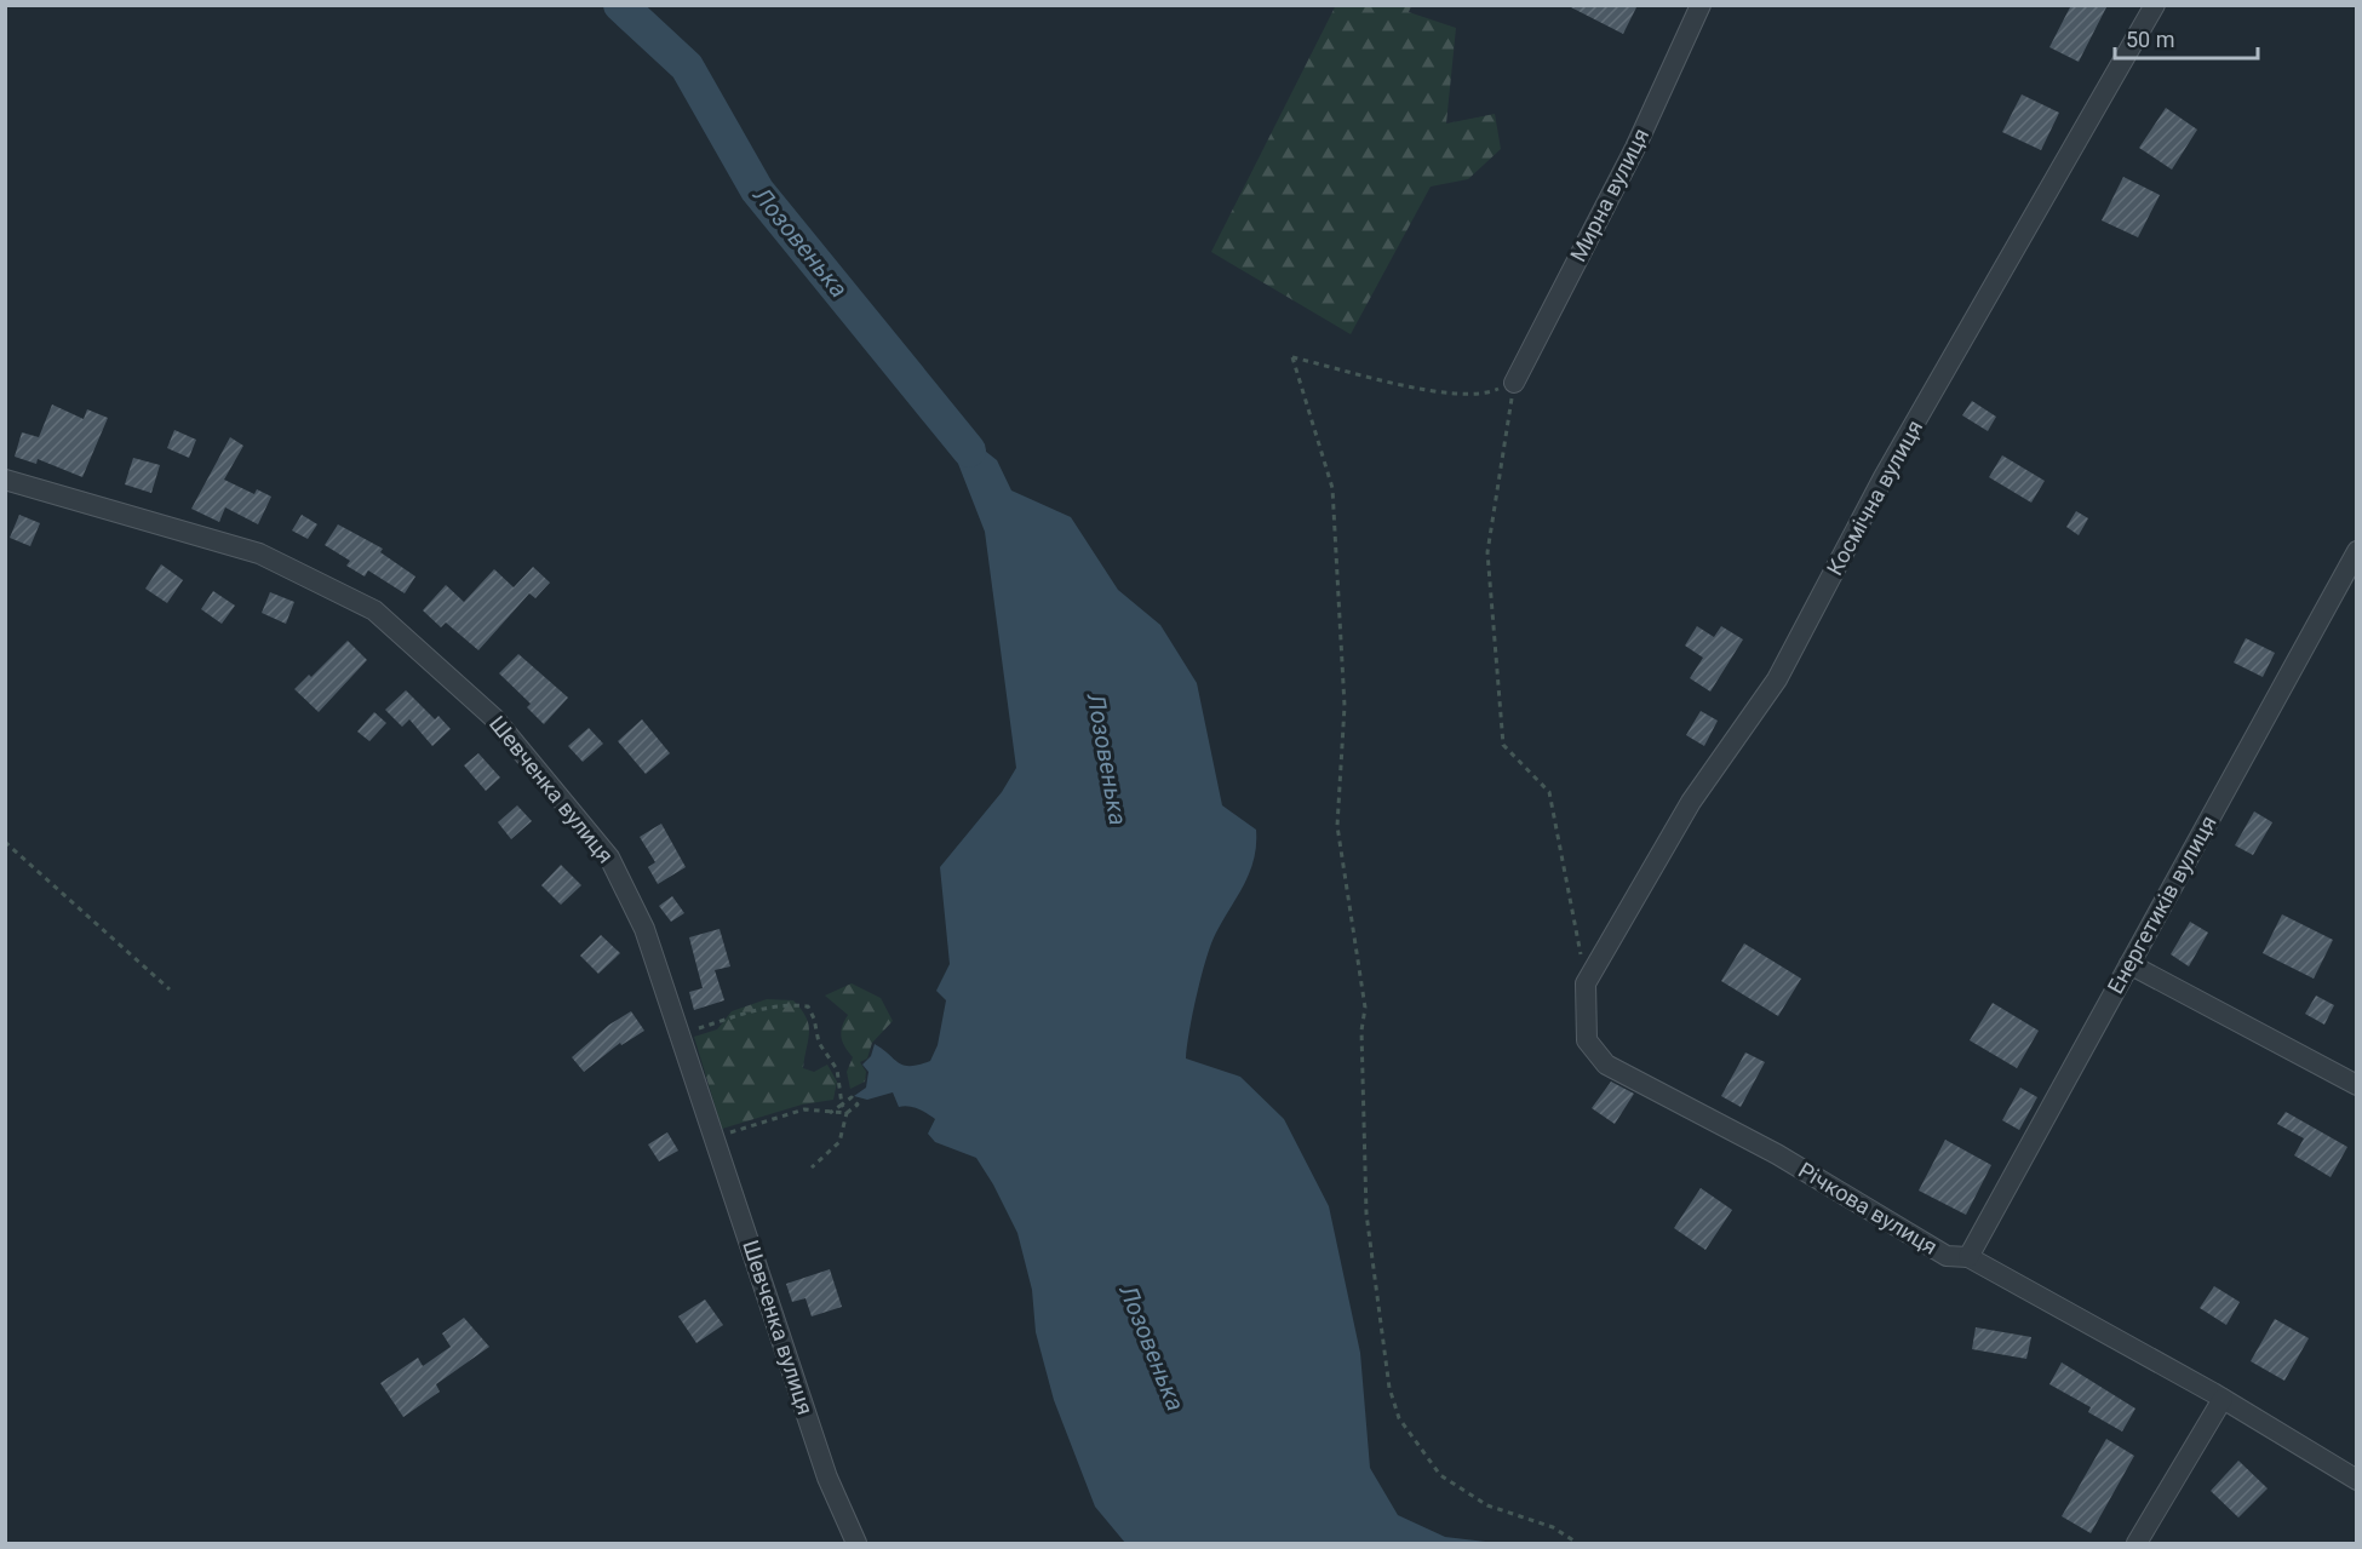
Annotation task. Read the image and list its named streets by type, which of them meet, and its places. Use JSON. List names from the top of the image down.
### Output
{
  "streets": {
    "street": [
      "Мирна вулиця",
      "Космічна вулиця",
      "Шевченка вулиця",
      "Енергетиків вулиця",
      "Річкова вулиця"
    ]
  },
  "crossings": [
    ["Космічна вулиця", "Річкова вулиця"],
    ["Енергетиків вулиця", "Річкова вулиця"]
  ],
  "water": ["Лозовенька"],
  "scale_bar": "50 m"
}
